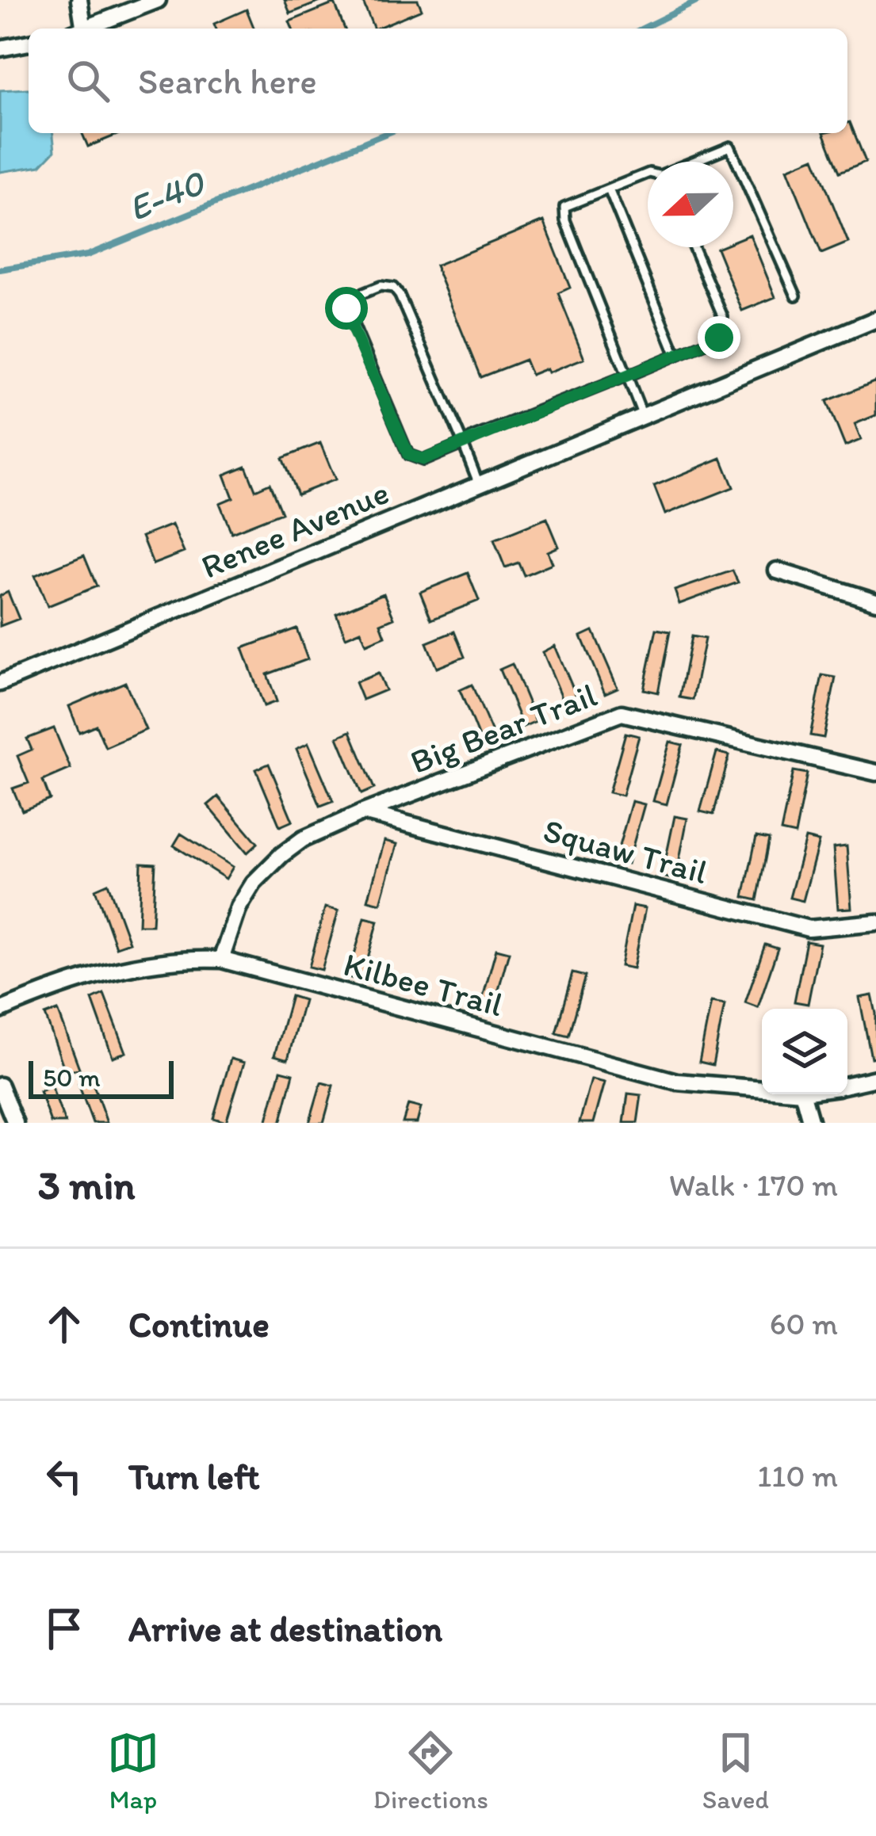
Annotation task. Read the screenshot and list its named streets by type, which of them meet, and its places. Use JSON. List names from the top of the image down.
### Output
{
  "streets": {
    "street": [
      "Renee Avenue",
      "Big Bear Trail",
      "Squaw Trail",
      "Kilbee Trail"
    ]
  },
  "crossings": [
    ["Big Bear Trail", "Squaw Trail"],
    ["Big Bear Trail", "Kilbee Trail"]
  ],
  "water": ["E-40"],
  "scale_bar": "50 m",
  "north": "left",
  "page": {
    "search": "Search here",
    "scale": "50 m",
    "heading": ["3 min", "Walk · 170 m"],
    "list": [
      ["Continue", "60 m"],
      ["Turn left", "110 m"],
      "Arrive at destination"
    ],
    "nav": ["Map", "Directions", "Saved"]
  }
}
